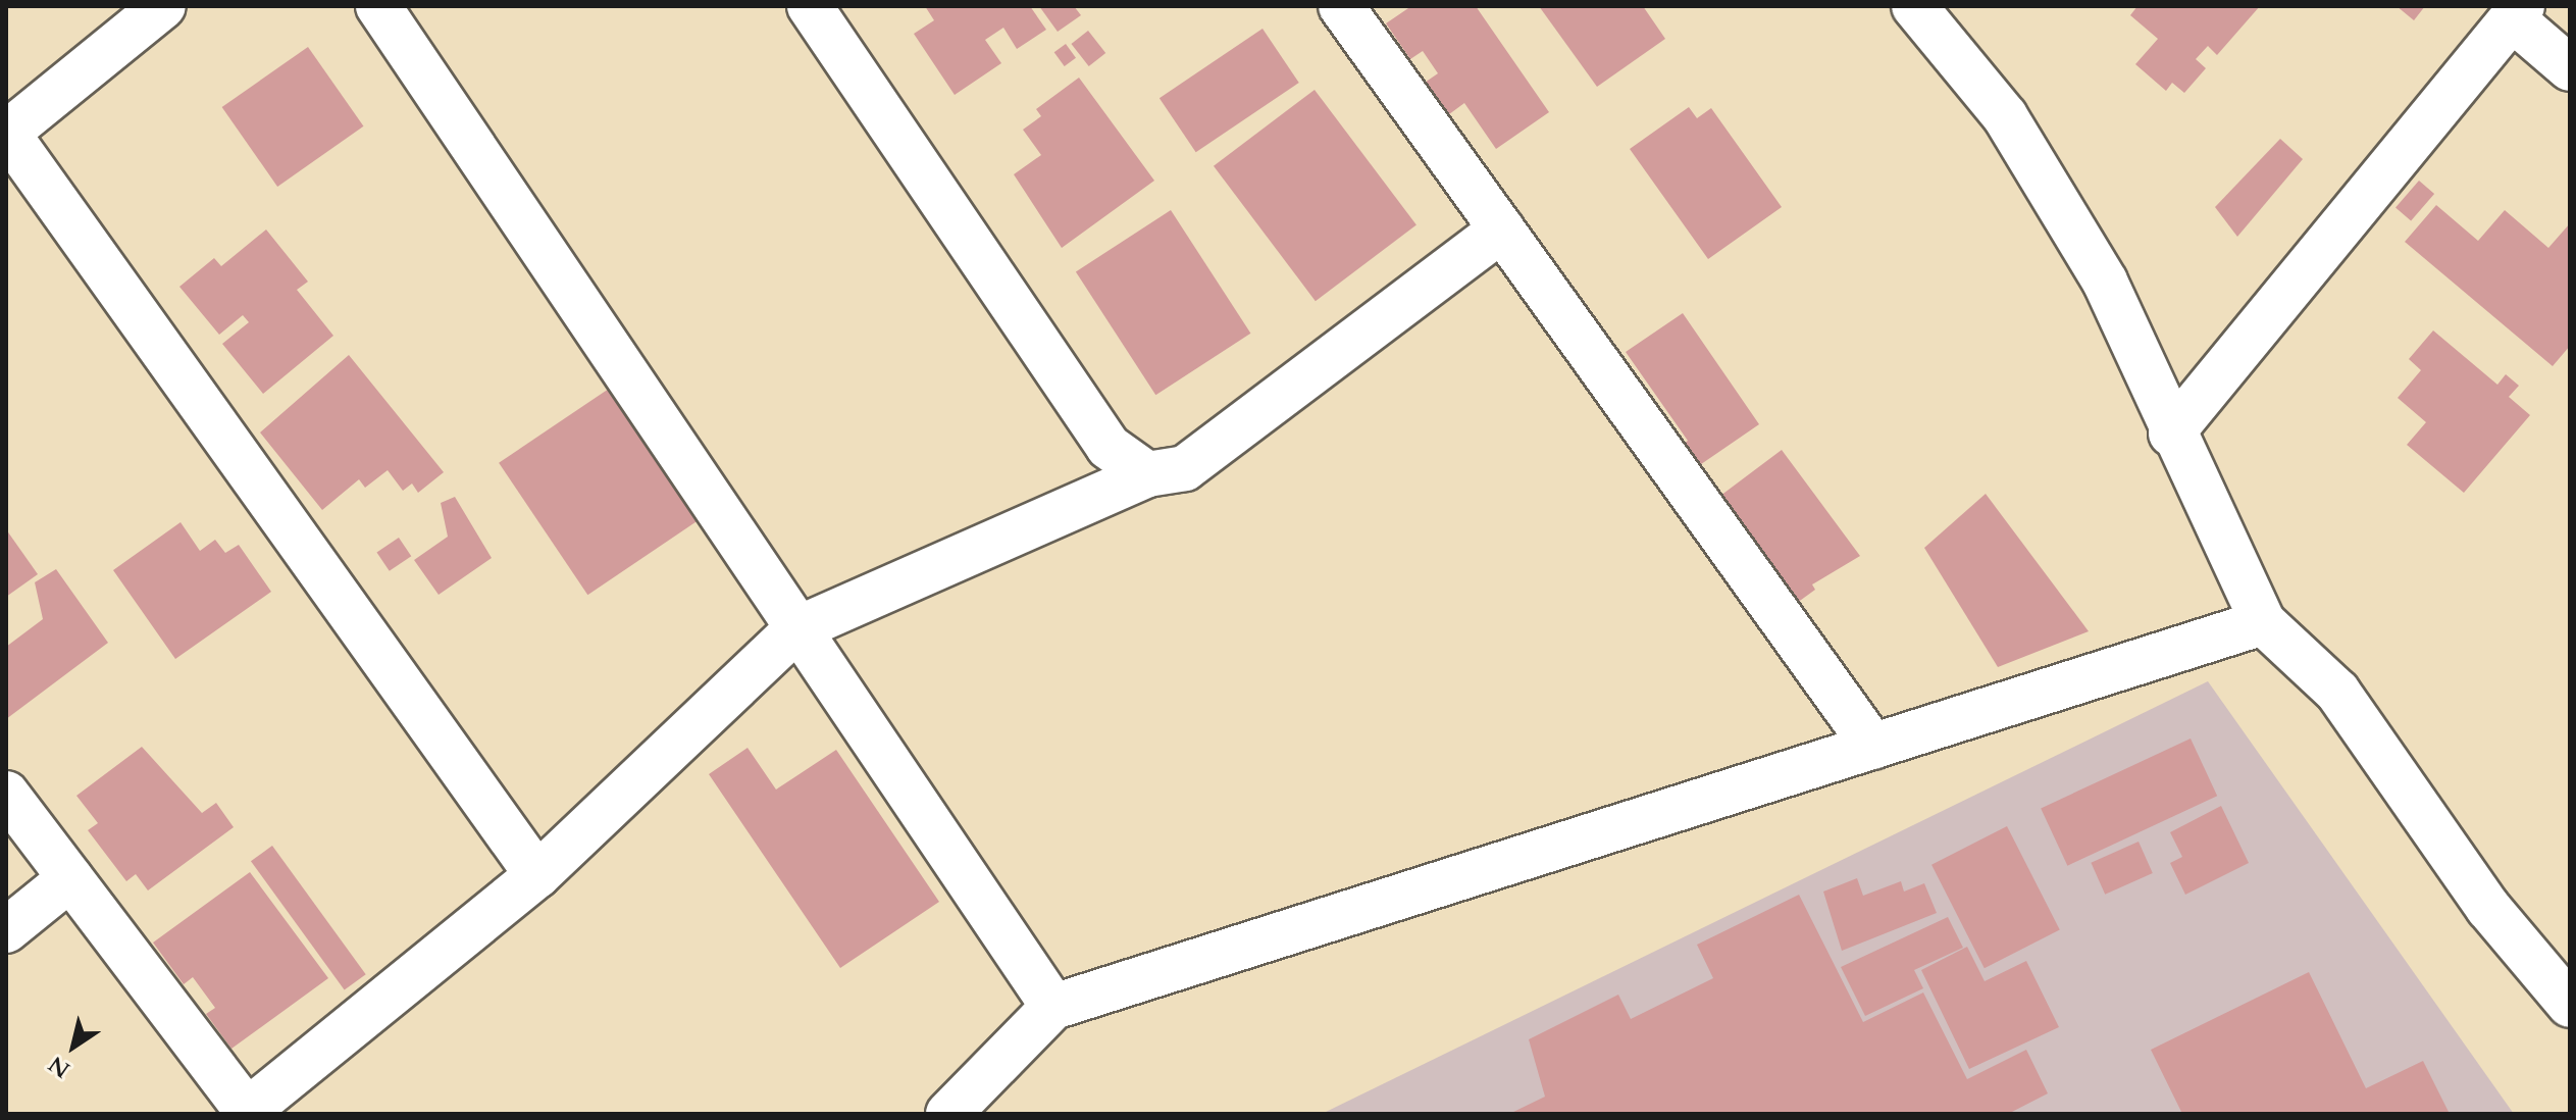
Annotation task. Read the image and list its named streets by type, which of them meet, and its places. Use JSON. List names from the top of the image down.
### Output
{
  "north": "bottom left"
}
